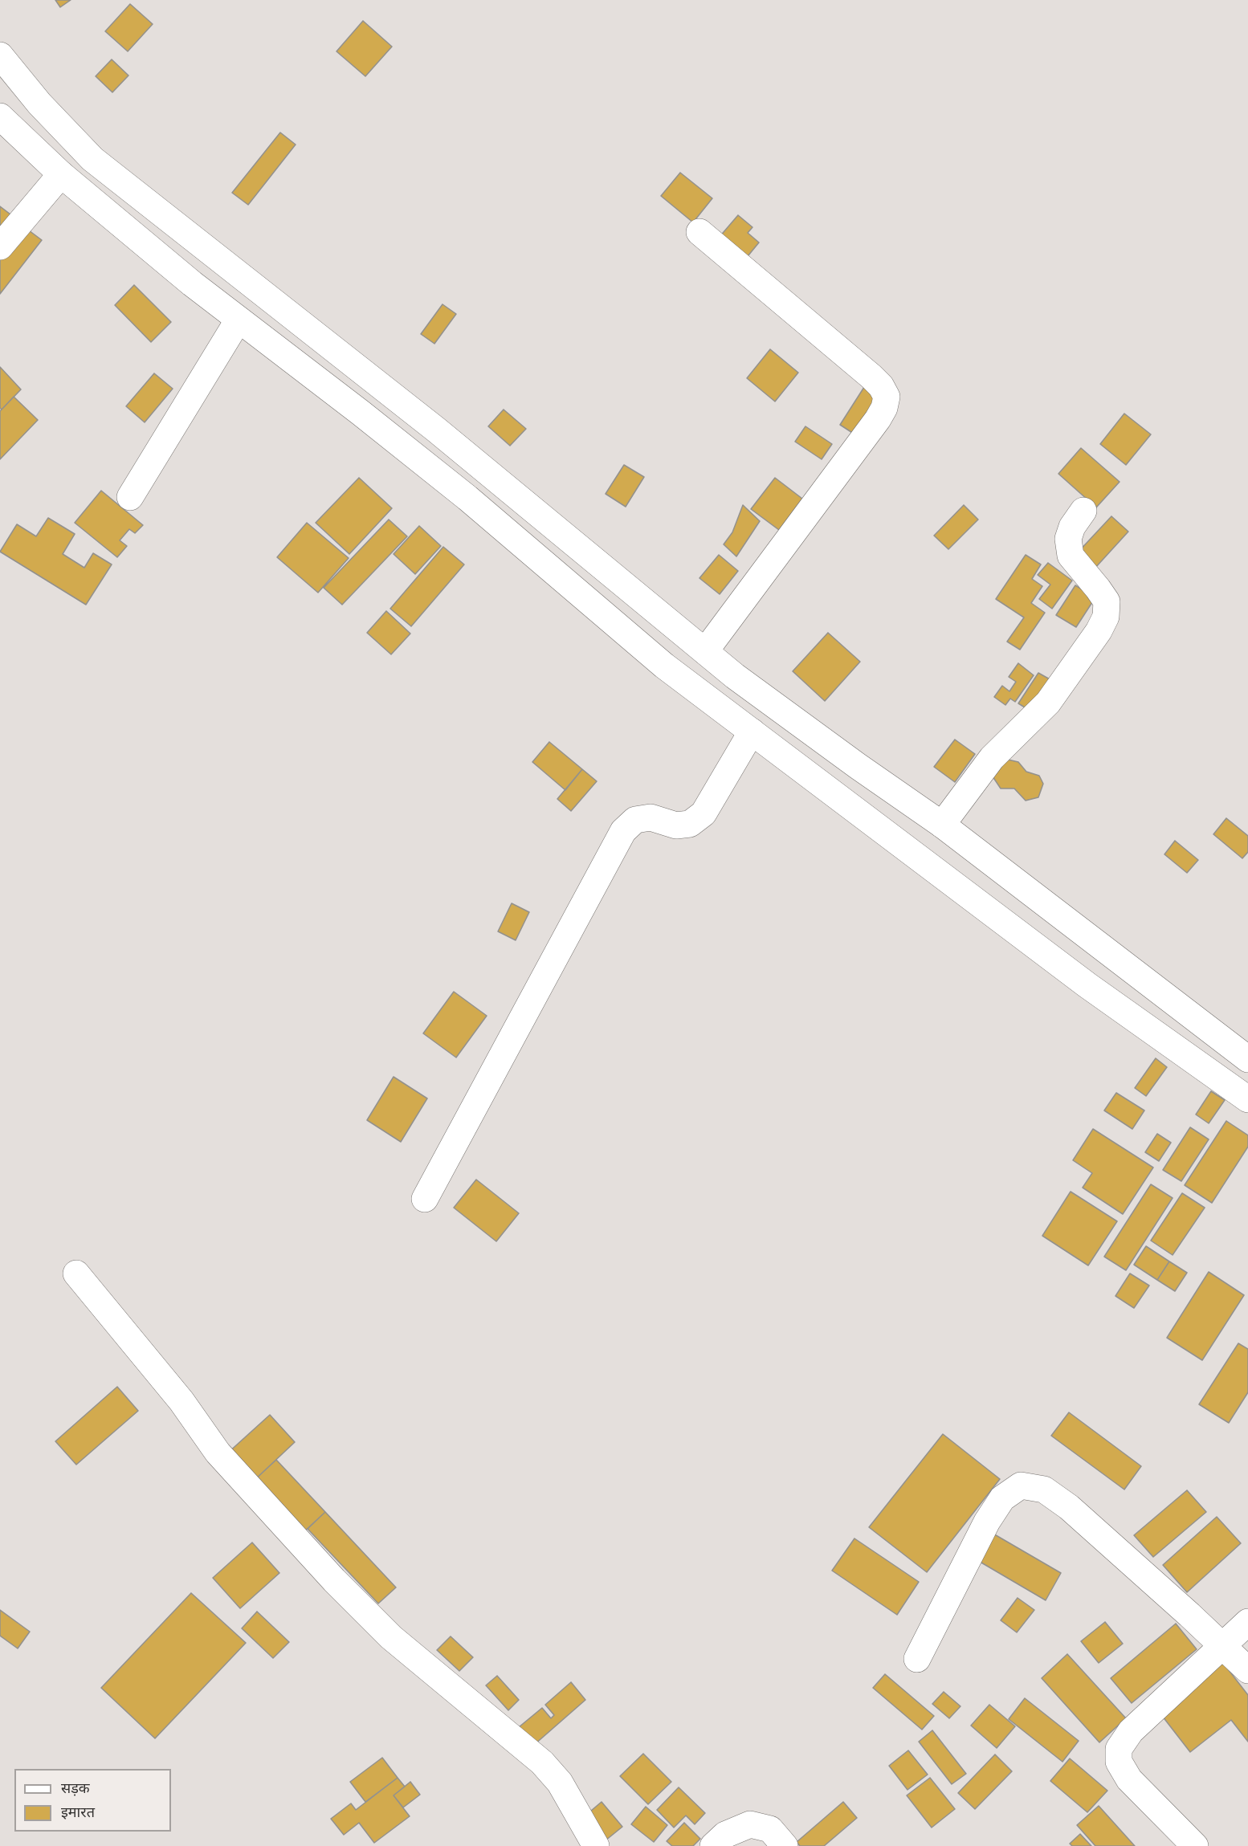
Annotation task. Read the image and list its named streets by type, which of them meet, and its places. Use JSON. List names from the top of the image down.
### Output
{
  "legend": ["सड़क", "इमारत"]
}
